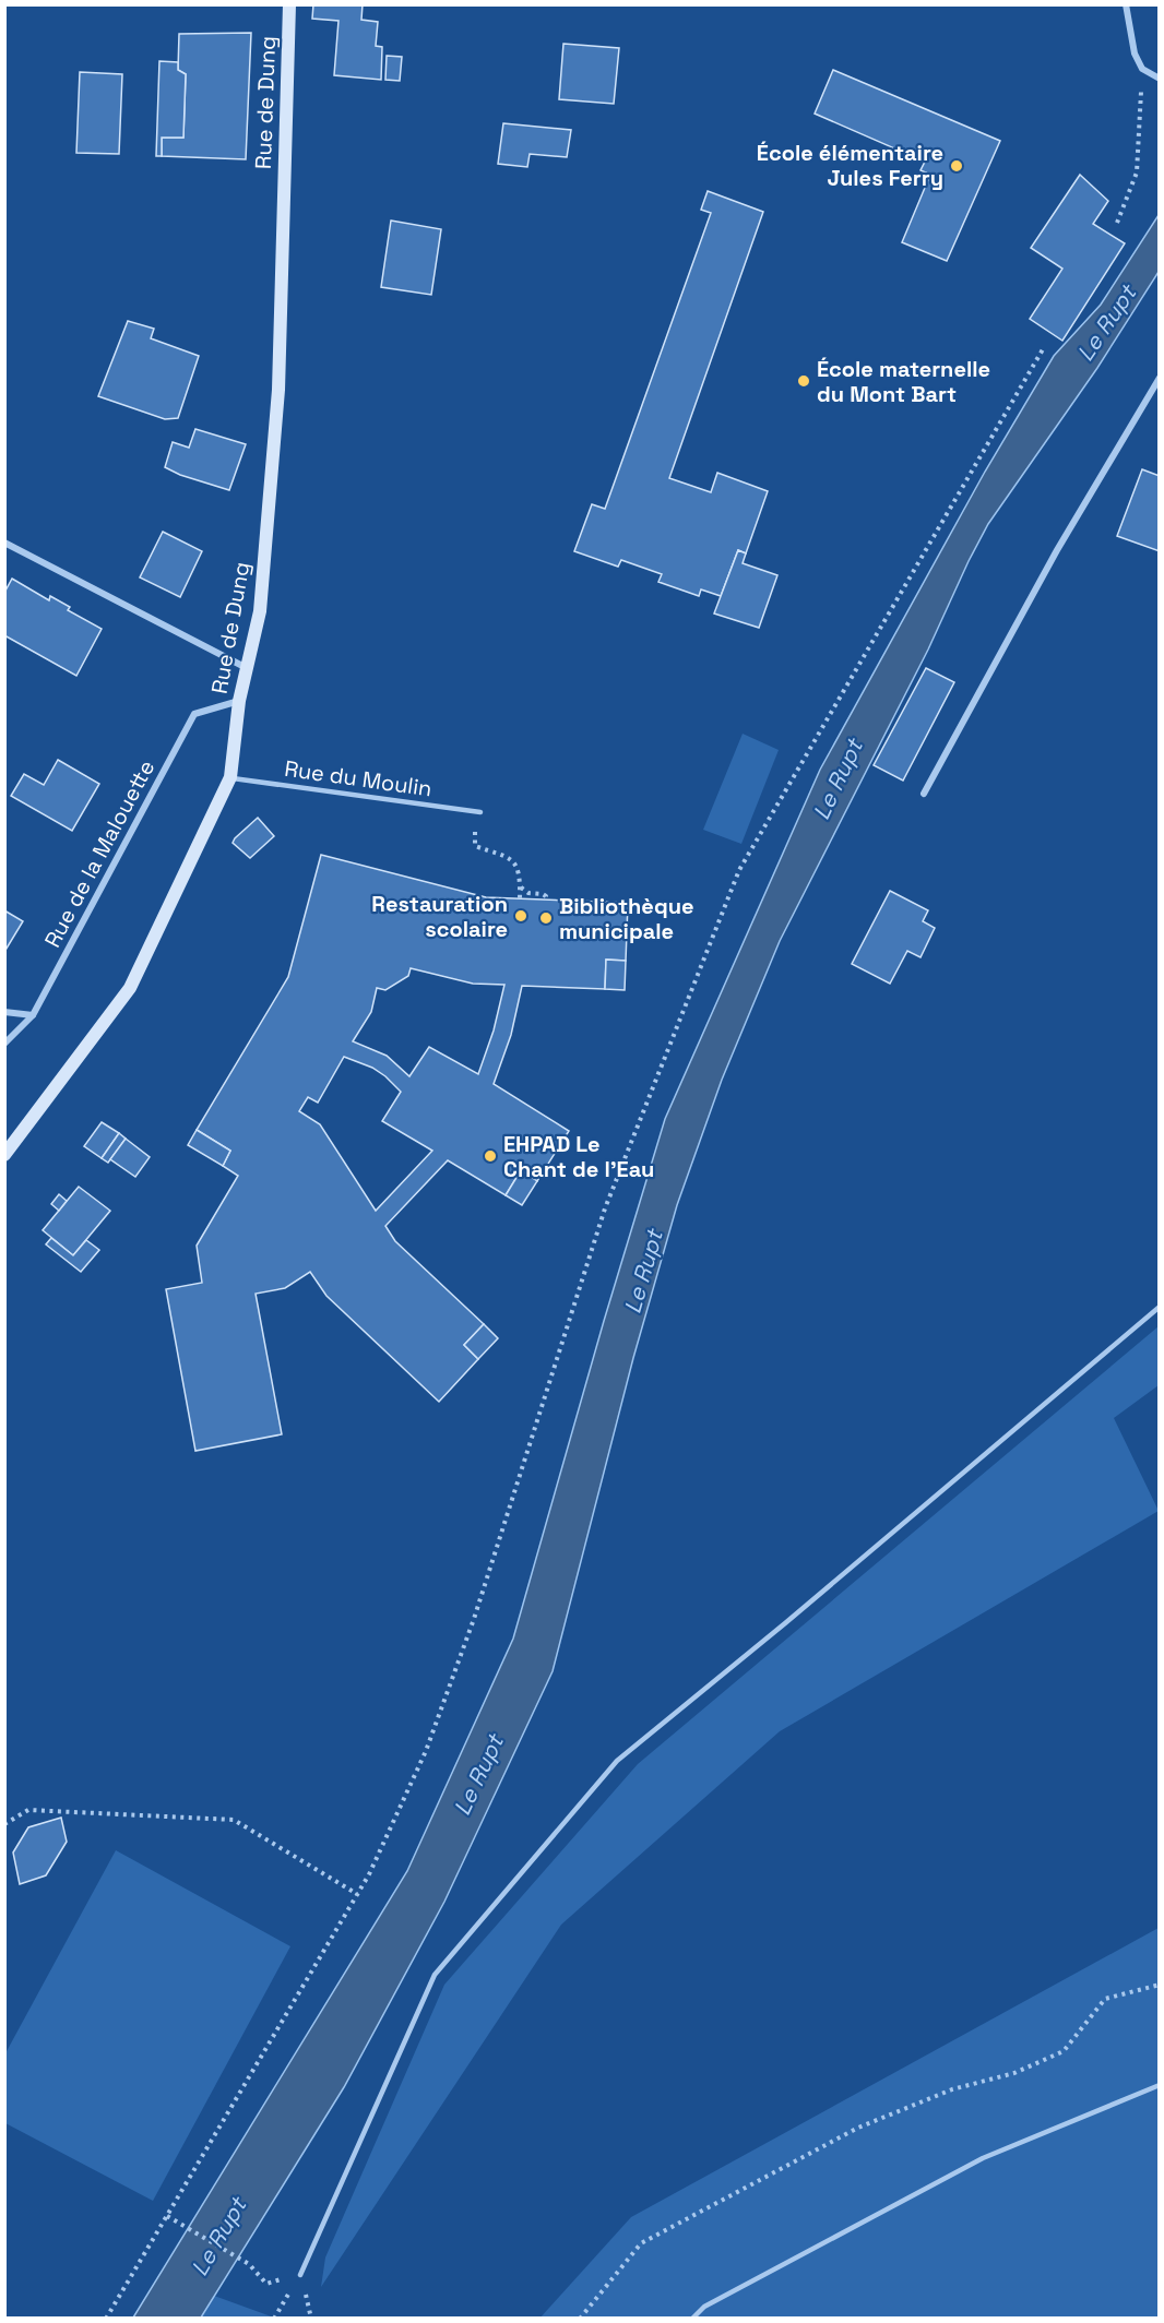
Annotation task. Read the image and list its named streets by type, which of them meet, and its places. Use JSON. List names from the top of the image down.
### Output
{
  "streets": {
    "main road": ["Rue de Dung"],
    "street": ["Rue de la Malouette"],
    "lane": ["Rue du Moulin"]
  },
  "crossings": [
    ["Rue de Dung", "Rue du Moulin"],
    ["Rue de Dung", "Rue de la Malouette"]
  ],
  "water": ["Le Rupt"],
  "places": [
    "École élémentaire Jules Ferry",
    "École maternelle du Mont Bart",
    "Restauration scolaire",
    "Bibliothèque municipale",
    "EHPAD Le Chant de l'Eau"
  ]
}
